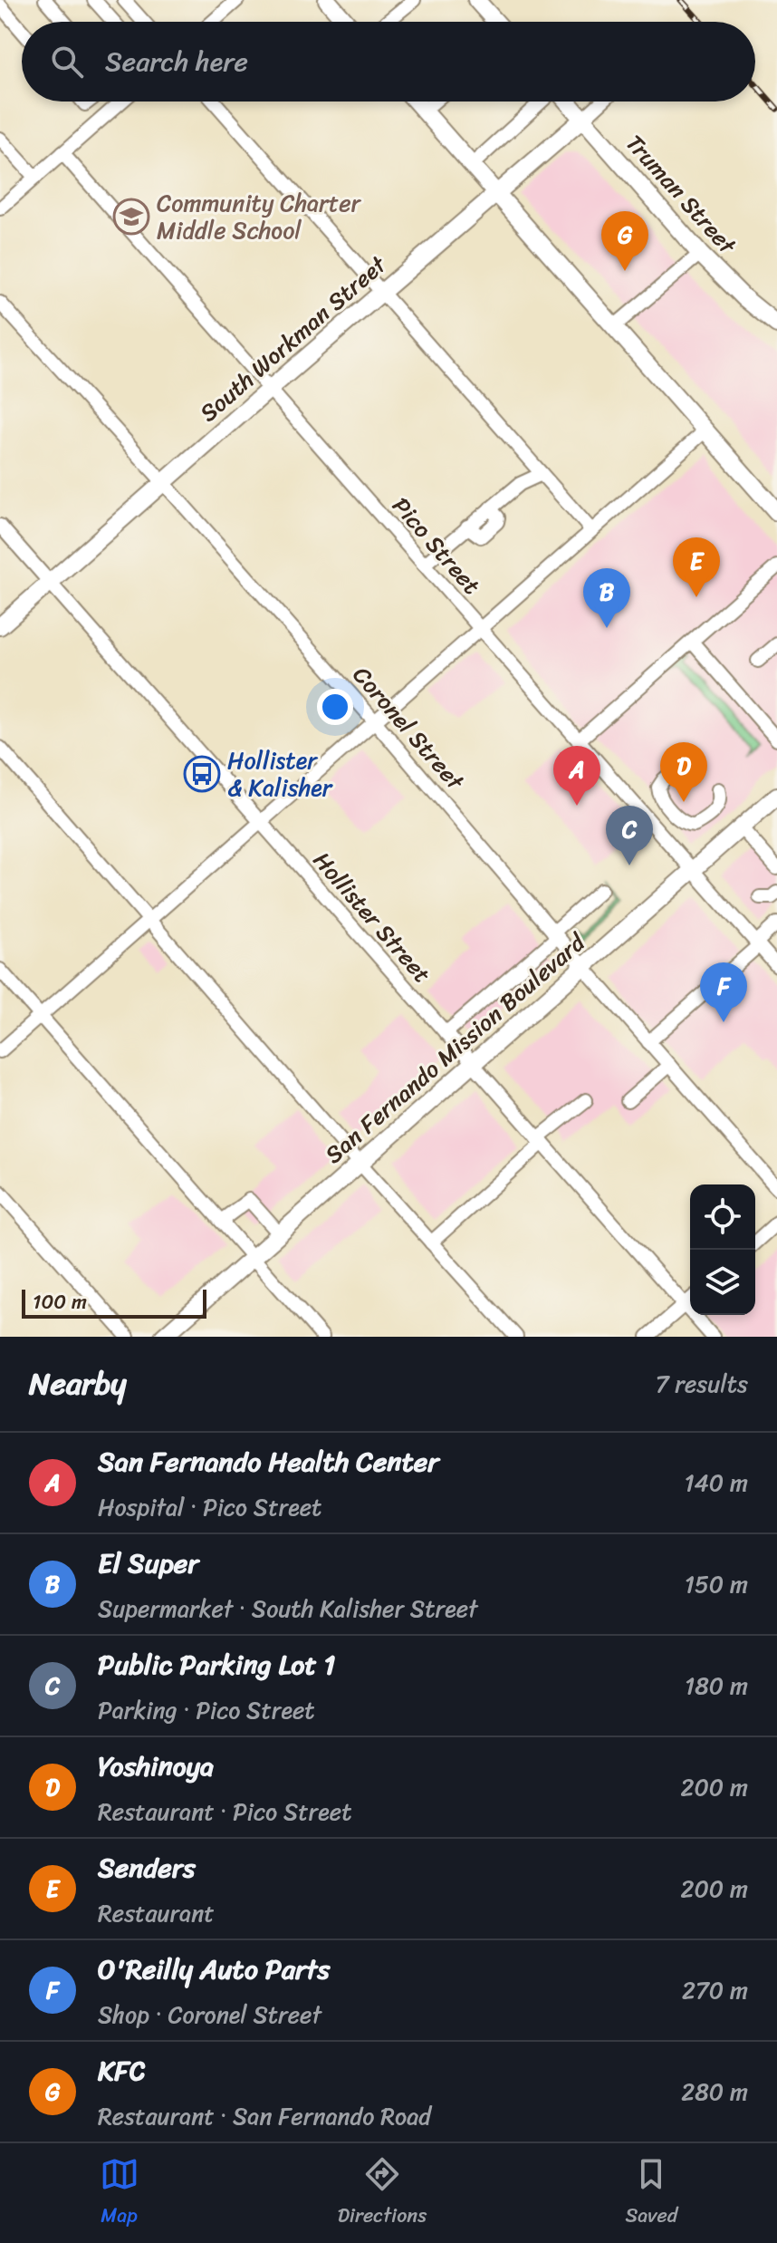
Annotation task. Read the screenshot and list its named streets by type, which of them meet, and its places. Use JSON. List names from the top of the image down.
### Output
{
  "streets": {
    "main road": ["Truman Street", "South Workman Street", "San Fernando Mission Boulevard"],
    "street": ["Pico Street", "Coronel Street", "Hollister Street"]
  },
  "crossings": [
    ["Truman Street", "South Workman Street"],
    ["South Workman Street", "Pico Street"],
    ["South Workman Street", "Coronel Street"],
    ["South Workman Street", "Hollister Street"],
    ["Pico Street", "San Fernando Mission Boulevard"],
    ["Coronel Street", "San Fernando Mission Boulevard"],
    ["Hollister Street", "San Fernando Mission Boulevard"]
  ],
  "places": {
    "school or university": ["Community Charter Middle School"],
    "bus stop": ["Hollister & Kalisher"]
  },
  "scale_bar": "100 m",
  "page": {
    "search": "Search here",
    "pins": [
      "G",
      "E",
      "B",
      "D",
      "A",
      "C",
      "F"
    ],
    "scale": "100 m",
    "heading": ["Nearby", "7 results"],
    "list": [
      {
        "mark": "A",
        "name": "San Fernando Health Center",
        "note": "Hospital · Pico Street",
        "value": "140 m"
      },
      {
        "mark": "B",
        "name": "El Super",
        "note": "Supermarket · South Kalisher Street",
        "value": "150 m"
      },
      {
        "mark": "C",
        "name": "Public Parking Lot 1",
        "note": "Parking · Pico Street",
        "value": "180 m"
      },
      {
        "mark": "D",
        "name": "Yoshinoya",
        "note": "Restaurant · Pico Street",
        "value": "200 m"
      },
      {
        "mark": "E",
        "name": "Senders",
        "note": "Restaurant",
        "value": "200 m"
      },
      {
        "mark": "F",
        "name": "O'Reilly Auto Parts",
        "note": "Shop · Coronel Street",
        "value": "270 m"
      },
      {
        "mark": "G",
        "name": "KFC",
        "note": "Restaurant · San Fernando Road",
        "value": "280 m"
      }
    ],
    "nav": ["Map", "Directions", "Saved"]
  }
}
